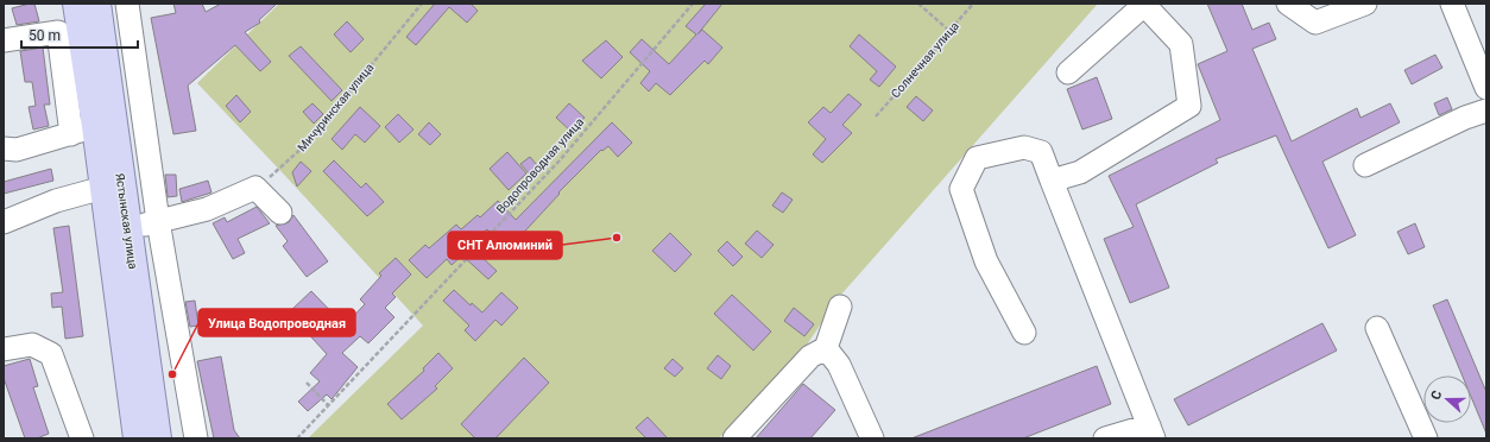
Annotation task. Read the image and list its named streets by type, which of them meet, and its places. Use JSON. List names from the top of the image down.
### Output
{
  "streets": {
    "main road": ["Ястынская улица"],
    "path": ["Солнечная улица", "Мичуринская улица", "Водопроводная улица"]
  },
  "places": ["СНТ Алюминий", "Улица Водопроводная"],
  "scale_bar": "50 m",
  "north": "left"
}
